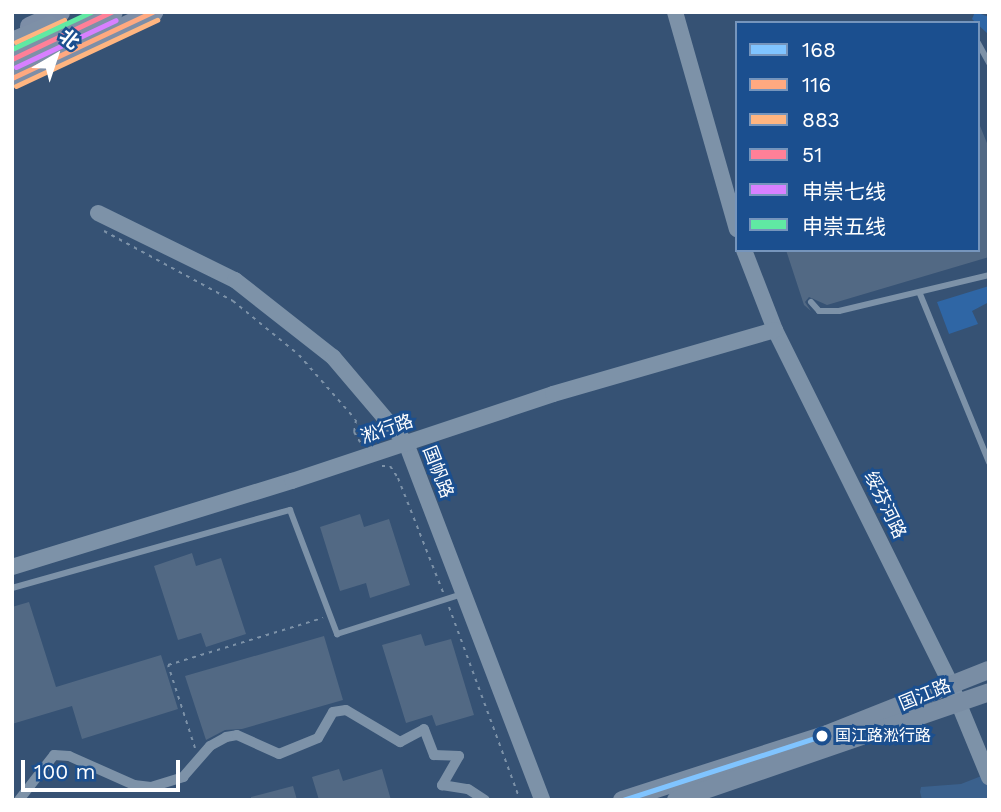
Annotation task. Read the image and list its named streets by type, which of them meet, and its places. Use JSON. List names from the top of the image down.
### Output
{
  "streets": {
    "main road": ["国江路"],
    "street": ["淞行路", "国帆路", "绥芬河路"]
  },
  "crossings": [
    ["淞行路", "国帆路"],
    ["淞行路", "绥芬河路"],
    ["绥芬河路", "国江路"]
  ],
  "places": ["国江路淞行路"],
  "lines": [
    "transit line 116",
    "transit line 51",
    "transit line 申崇五线",
    "transit line 883",
    "transit line 申崇七线",
    "transit line 168"
  ],
  "legend": [
    "168",
    "116",
    "883",
    "51",
    "申崇七线",
    "申崇五线"
  ],
  "scale_bar": "100 m",
  "north": "top right"
}
